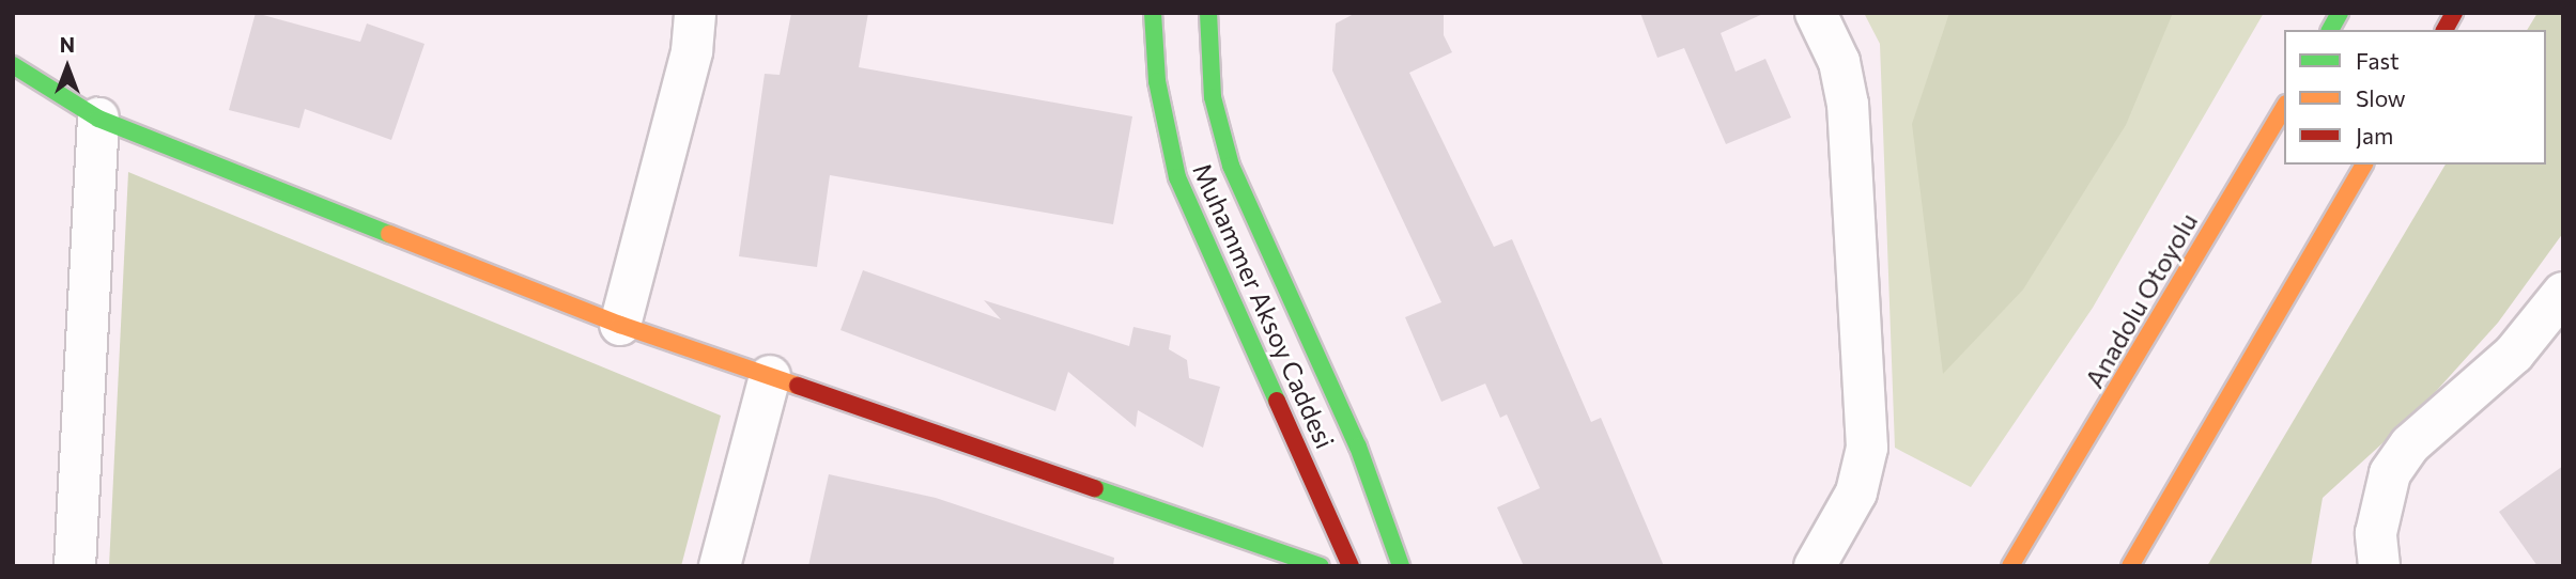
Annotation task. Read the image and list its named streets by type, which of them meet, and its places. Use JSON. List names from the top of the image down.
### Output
{
  "streets": {
    "main road": ["Anadolu Otoyolu", "Muhammer Aksoy Caddesi"]
  },
  "legend": ["Fast", "Slow", "Jam"],
  "north": "top"
}
